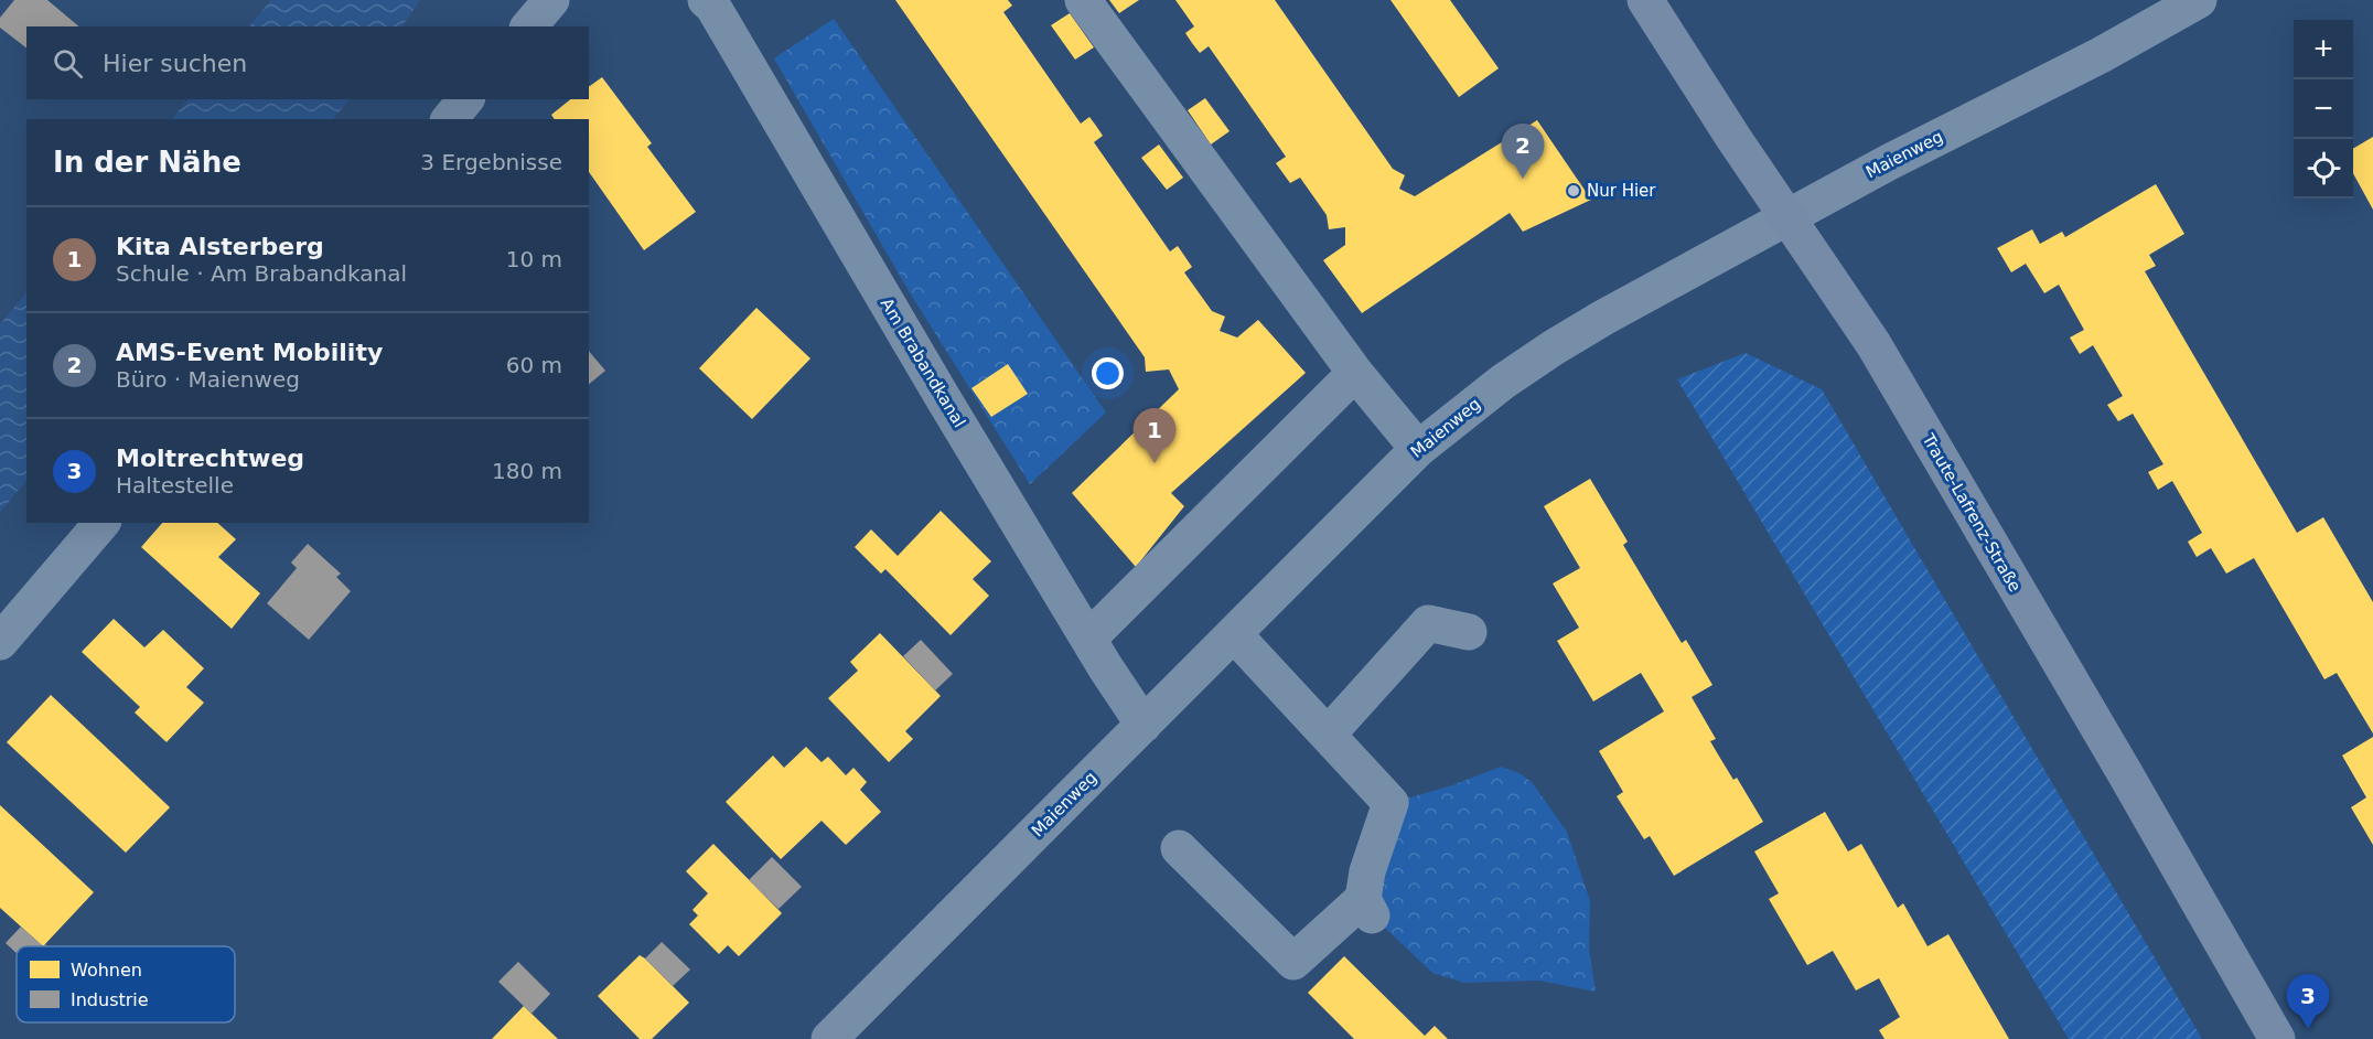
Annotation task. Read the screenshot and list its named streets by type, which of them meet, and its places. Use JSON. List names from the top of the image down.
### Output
{
  "streets": {
    "main road": ["Traute-Lafrenz-Straße"],
    "street": ["Maienweg", "Am Brabandkanal"]
  },
  "crossings": [
    ["Maienweg", "Am Brabandkanal"],
    ["Maienweg", "Traute-Lafrenz-Straße"]
  ],
  "places": ["Nur Hier"],
  "legend": ["Wohnen", "Industrie"],
  "page": {
    "map_buttons": ["+", "−"],
    "search": "Hier suchen",
    "heading": ["In der Nähe", "3 Ergebnisse"],
    "pins": ["2", "1", "3"],
    "list": [
      {
        "mark": "1",
        "name": "Kita Alsterberg",
        "note": "Schule · Am Brabandkanal",
        "value": "10 m"
      },
      {
        "mark": "2",
        "name": "AMS-Event Mobility",
        "note": "Büro · Maienweg",
        "value": "60 m"
      },
      {
        "mark": "3",
        "name": "Moltrechtweg",
        "note": "Haltestelle",
        "value": "180 m"
      }
    ]
  }
}
